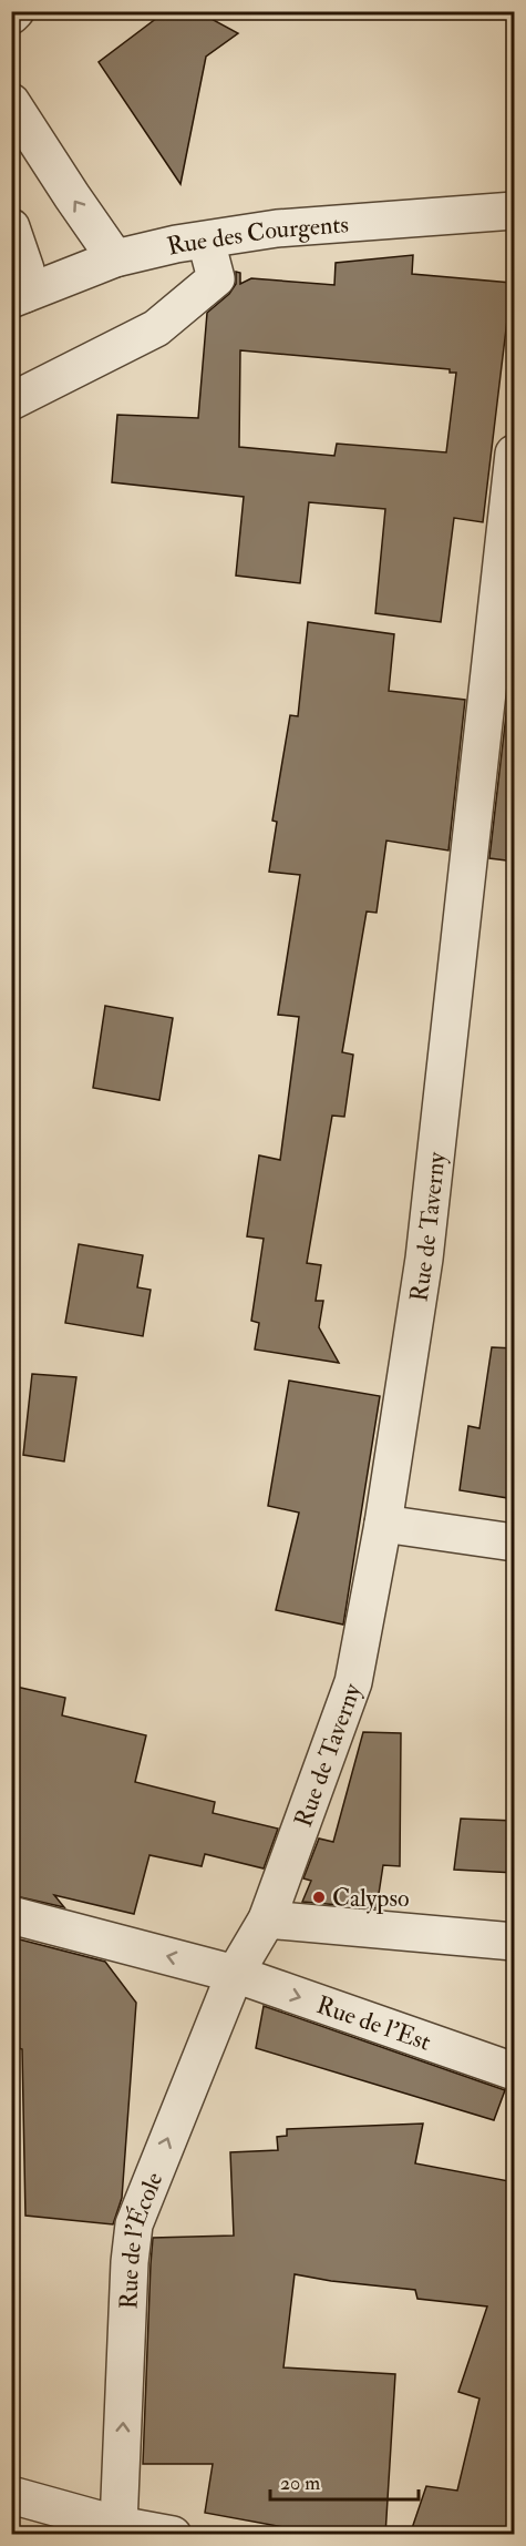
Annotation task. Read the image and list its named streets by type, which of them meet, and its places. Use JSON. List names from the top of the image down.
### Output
{
  "streets": {
    "street": [
      "Rue des Courgents",
      "Rue de Taverny",
      "Rue de l'Est",
      "Rue de l'École"
    ]
  },
  "crossings": [
    ["Rue de Taverny", "Rue de l'Est"],
    ["Rue de Taverny", "Rue de l'École"],
    ["Rue de l'Est", "Rue de l'École"]
  ],
  "one_way": ["Rue de l'École"],
  "places": ["Calypso"],
  "scale_bar": "20 m"
}
